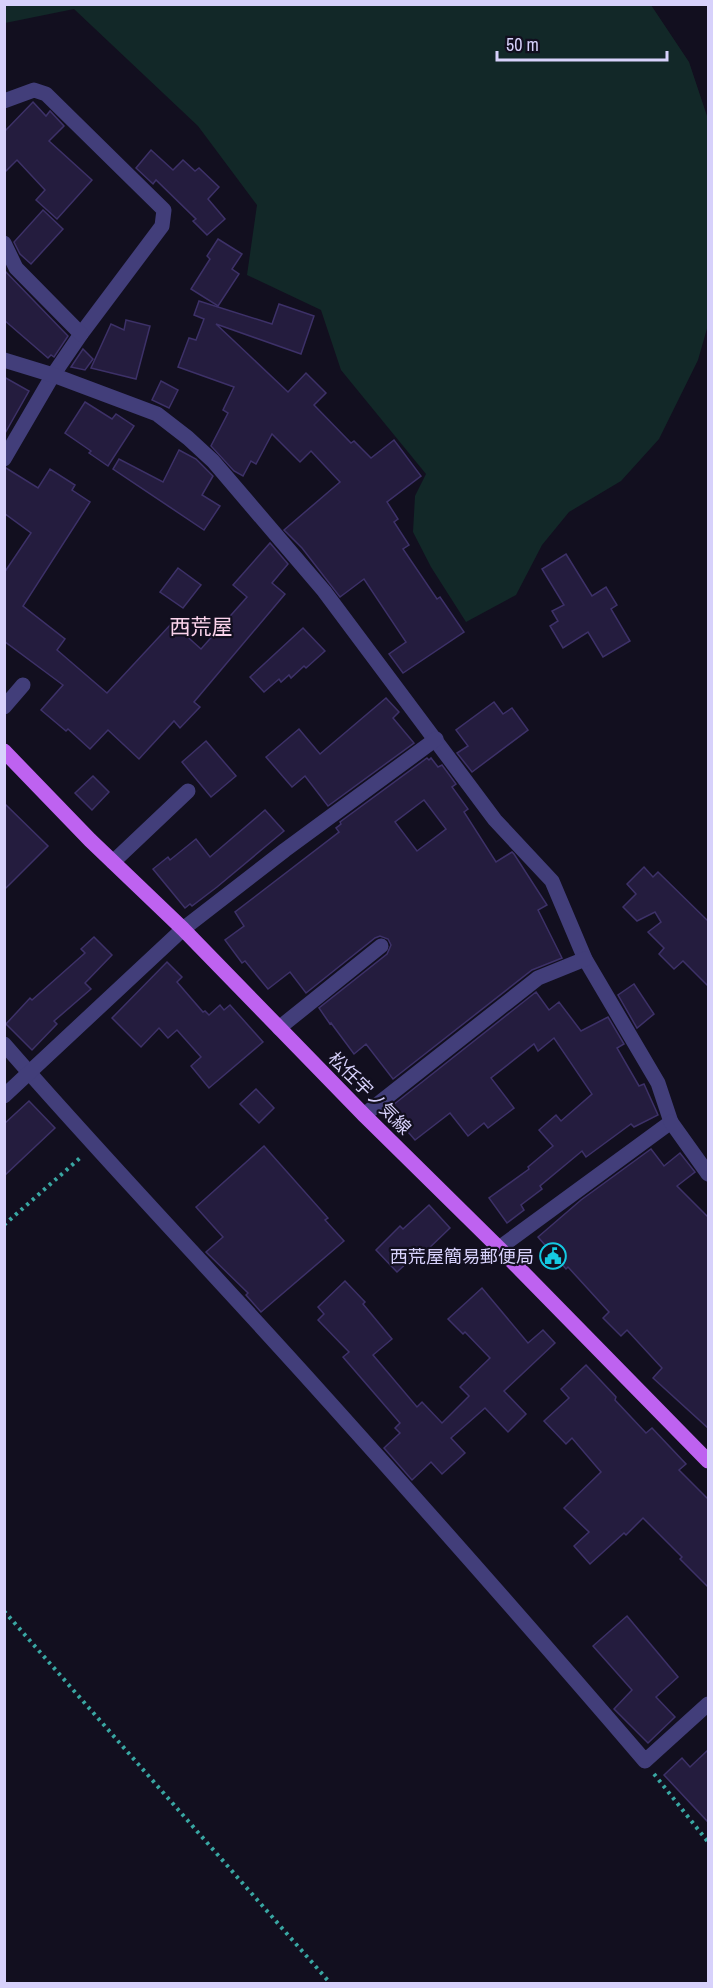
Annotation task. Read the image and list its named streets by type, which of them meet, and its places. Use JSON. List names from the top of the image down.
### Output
{
  "streets": {
    "main road": ["松任宇ノ気線"]
  },
  "districts": ["西荒屋"],
  "places": {
    "public building": ["西荒屋簡易郵便局"]
  },
  "scale_bar": "50 m"
}
